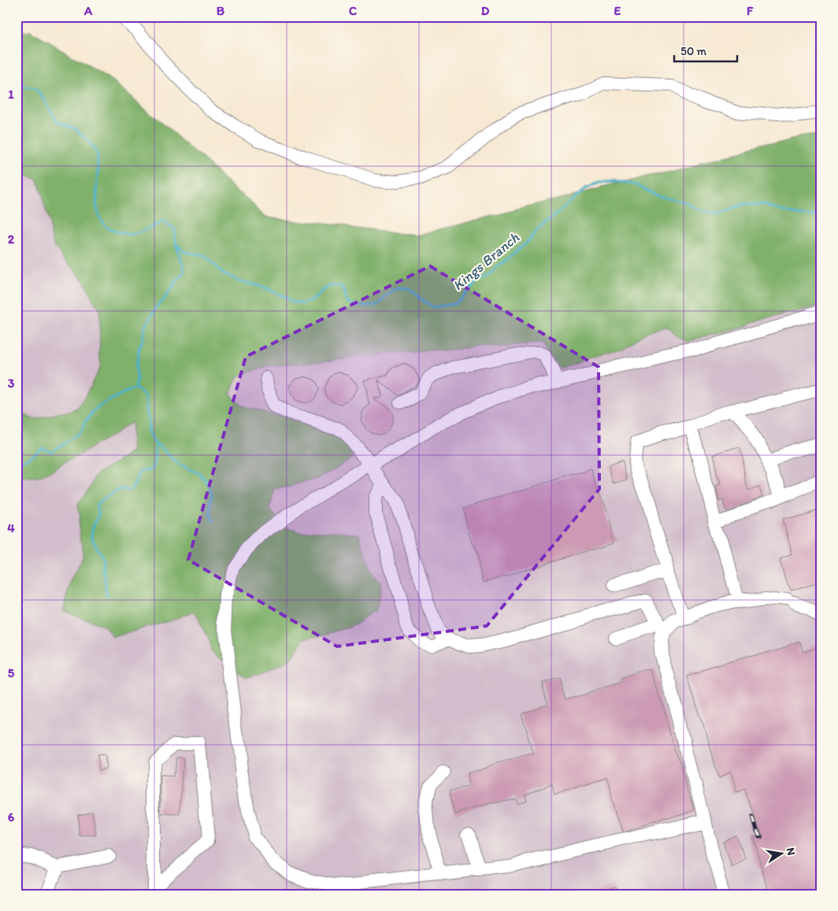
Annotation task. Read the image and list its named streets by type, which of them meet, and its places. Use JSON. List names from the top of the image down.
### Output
{
  "water": ["Kings Branch"],
  "scale_bar": "50 m",
  "north": "right",
  "grid": {
    "columns": [
      "A",
      "B",
      "C",
      "D",
      "E",
      "F"
    ],
    "rows": [
      "1",
      "2",
      "3",
      "4",
      "5",
      "6"
    ]
  }
}
